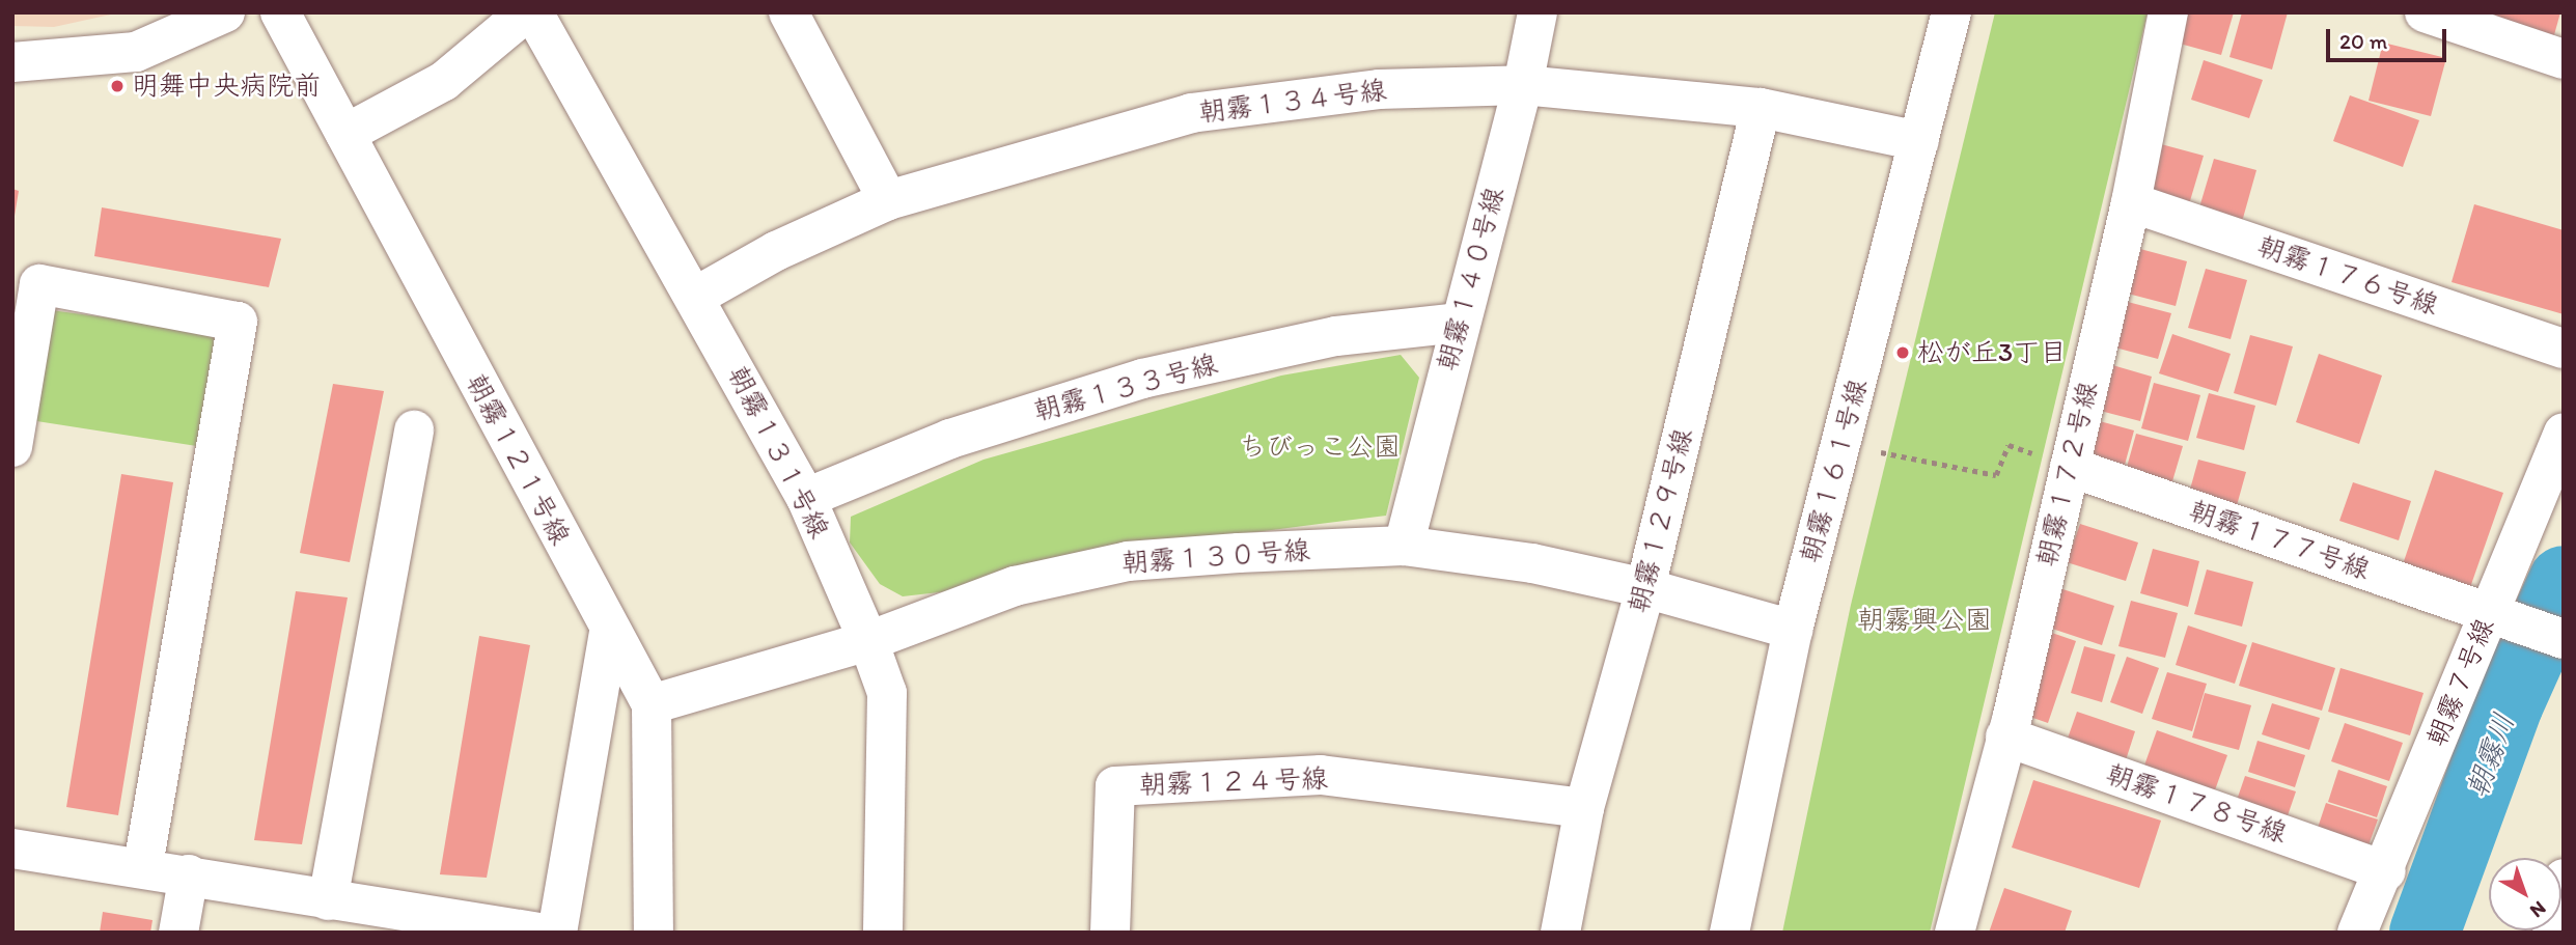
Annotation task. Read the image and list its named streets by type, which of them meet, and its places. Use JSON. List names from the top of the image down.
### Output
{
  "streets": {
    "street": [
      "朝霧１３４号線",
      "朝霧１７６号線",
      "朝霧１４０号線",
      "朝霧１３３号線",
      "朝霧１３１号線",
      "朝霧１２１号線",
      "朝霧１６１号線",
      "朝霧１７２号線",
      "朝霧１２９号線",
      "朝霧１７７号線",
      "朝霧１３０号線",
      "朝霧７号線",
      "朝霧１２４号線",
      "朝霧１７８号線"
    ]
  },
  "crossings": [
    ["朝霧１３４号線", "朝霧１４０号線"],
    ["朝霧１３４号線", "朝霧１３１号線"],
    ["朝霧１３４号線", "朝霧１６１号線"],
    ["朝霧１３４号線", "朝霧１２９号線"],
    ["朝霧１７６号線", "朝霧１７２号線"],
    ["朝霧１４０号線", "朝霧１３３号線"],
    ["朝霧１４０号線", "朝霧１３０号線"],
    ["朝霧１３３号線", "朝霧１３１号線"],
    ["朝霧１３１号線", "朝霧１３０号線"],
    ["朝霧１２１号線", "朝霧１３０号線"],
    ["朝霧１６１号線", "朝霧１３０号線"],
    ["朝霧１７２号線", "朝霧１７７号線"],
    ["朝霧１７２号線", "朝霧１７８号線"],
    ["朝霧１２９号線", "朝霧１３０号線"],
    ["朝霧１２９号線", "朝霧１２４号線"],
    ["朝霧１７７号線", "朝霧７号線"],
    ["朝霧７号線", "朝霧１７８号線"]
  ],
  "water": ["朝霧川"],
  "parks": ["ちびっこ公園", "朝霧興公園"],
  "places": ["明舞中央病院前", "松が丘3丁目"],
  "scale_bar": "20 m",
  "north": "bottom right"
}
